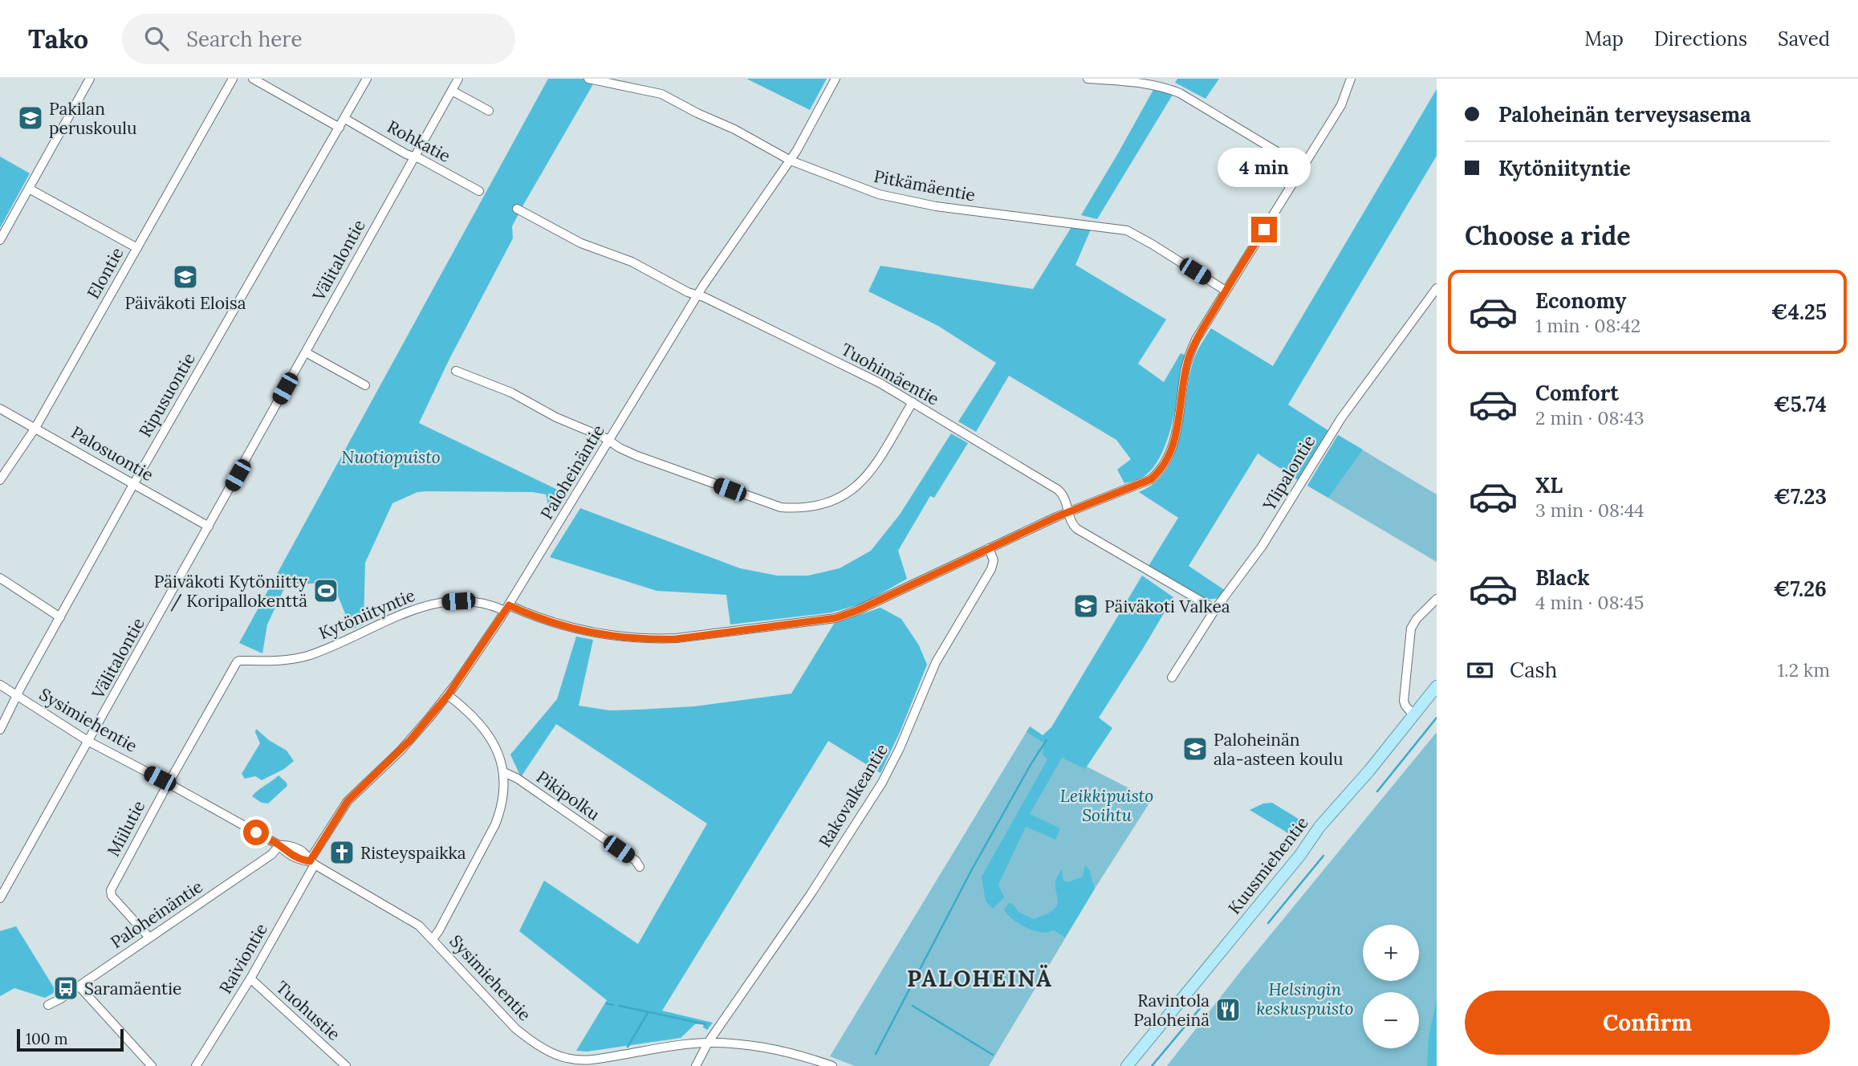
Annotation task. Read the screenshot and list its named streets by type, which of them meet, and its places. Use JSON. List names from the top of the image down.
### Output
{
  "streets": {
    "main road": ["Kuusmiehentie"],
    "street": [
      "Rohkatie",
      "Pitkämäentie",
      "Välitalontie",
      "Elontie",
      "Tuohimäentie",
      "Ripusuontie",
      "Palosuontie",
      "Paloheinäntie",
      "Ylipalontie",
      "Kytöniityntie",
      "Sysimiehentie",
      "Pikipolku",
      "Rakovalkeantie",
      "Miilutie",
      "Raiviontie",
      "Tuohustie"
    ]
  },
  "crossings": [
    ["Rohkatie", "Välitalontie"],
    ["Rohkatie", "Ripusuontie"],
    ["Pitkämäentie", "Paloheinäntie"],
    ["Pitkämäentie", "Kytöniityntie"],
    ["Välitalontie", "Palosuontie"],
    ["Välitalontie", "Sysimiehentie"],
    ["Elontie", "Palosuontie"],
    ["Tuohimäentie", "Paloheinäntie"],
    ["Tuohimäentie", "Ylipalontie"],
    ["Tuohimäentie", "Kytöniityntie"],
    ["Ripusuontie", "Palosuontie"],
    ["Ripusuontie", "Sysimiehentie"],
    ["Paloheinäntie", "Kytöniityntie"],
    ["Paloheinäntie", "Sysimiehentie"],
    ["Paloheinäntie", "Miilutie"],
    ["Paloheinäntie", "Raiviontie"],
    ["Kytöniityntie", "Rakovalkeantie"],
    ["Kytöniityntie", "Miilutie"],
    ["Sysimiehentie", "Rakovalkeantie"],
    ["Sysimiehentie", "Miilutie"],
    ["Sysimiehentie", "Raiviontie"],
    ["Raiviontie", "Tuohustie"]
  ],
  "districts": ["PALOHEINÄ"],
  "parks": ["Nuotiopuisto", "Leikkipuisto Soihtu", "Helsingin keskuspuisto"],
  "places": {
    "school or university": [
      "Pakilan peruskoulu",
      "Päiväkoti Eloisa",
      "Päiväkoti Valkea",
      "Paloheinän ala-asteen koulu"
    ],
    "sports": ["Päiväkoti Kytöniitty / Koripallokenttä"],
    "church": ["Risteyspaikka"],
    "bus stop": ["Saramäentie"],
    "restaurant": ["Ravintola Paloheinä"]
  },
  "scale_bar": "100 m",
  "page": {
    "header": "Tako",
    "search": "Search here",
    "nav": ["Map", "Directions", "Saved"],
    "banner": ["Paloheinän terveysasema", "Kytöniityntie"],
    "bubble": "4 min",
    "heading": "Choose a ride",
    "list": [
      {
        "name": "Economy",
        "note": "1 min · 08:42",
        "value": "€4.25"
      },
      {
        "name": "Comfort",
        "note": "2 min · 08:43",
        "value": "€5.74"
      },
      {
        "name": "XL",
        "note": "3 min · 08:44",
        "value": "€7.23"
      },
      {
        "name": "Black",
        "note": "4 min · 08:45",
        "value": "€7.26"
      }
    ],
    "pay": ["Cash", "1.2 km"],
    "map_buttons": ["+", "−"],
    "buttons": "Confirm",
    "scale": "100 m"
  }
}
